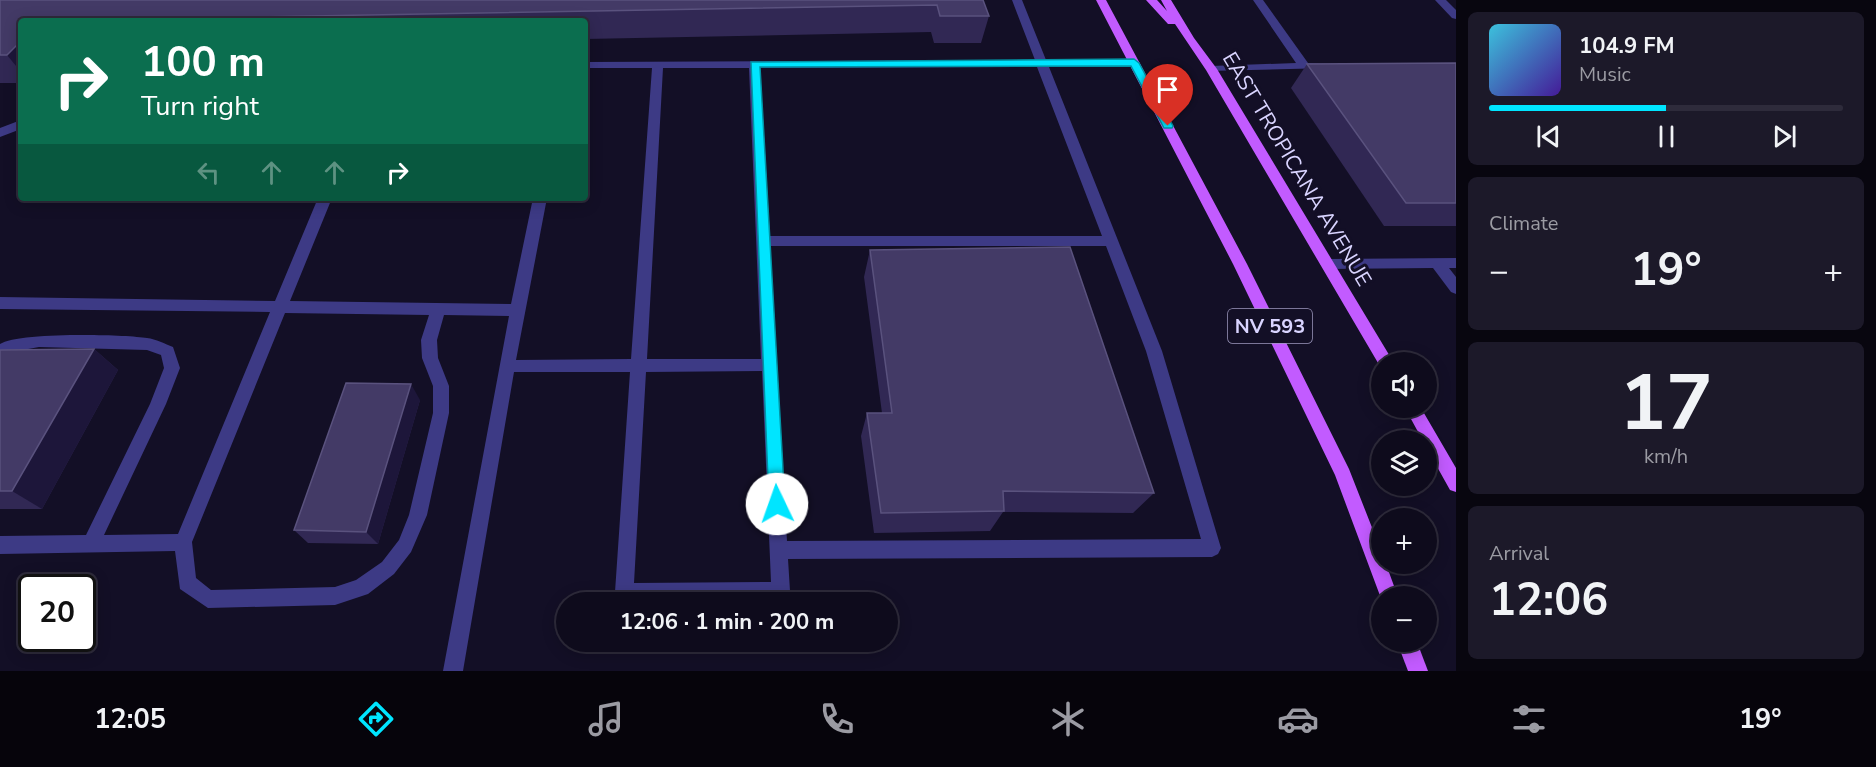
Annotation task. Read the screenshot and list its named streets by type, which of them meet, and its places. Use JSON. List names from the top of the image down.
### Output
{
  "streets": {
    "main road": ["EAST TROPICANA AVENUE", "NV 593"]
  },
  "page": {
    "turn": ["100 m", "Turn right"],
    "song": ["104.9 FM", "Music"],
    "tile": [
      "Climate",
      ["17", "km/h"],
      ["Arrival", "12:06"]
    ],
    "heat": ["−", "19°", "+"],
    "map_buttons": ["+", "−"],
    "limit": "20",
    "trip": "12:06 · 1 min · 200 m",
    "tabs": ["12:05", "19°"]
  }
}
